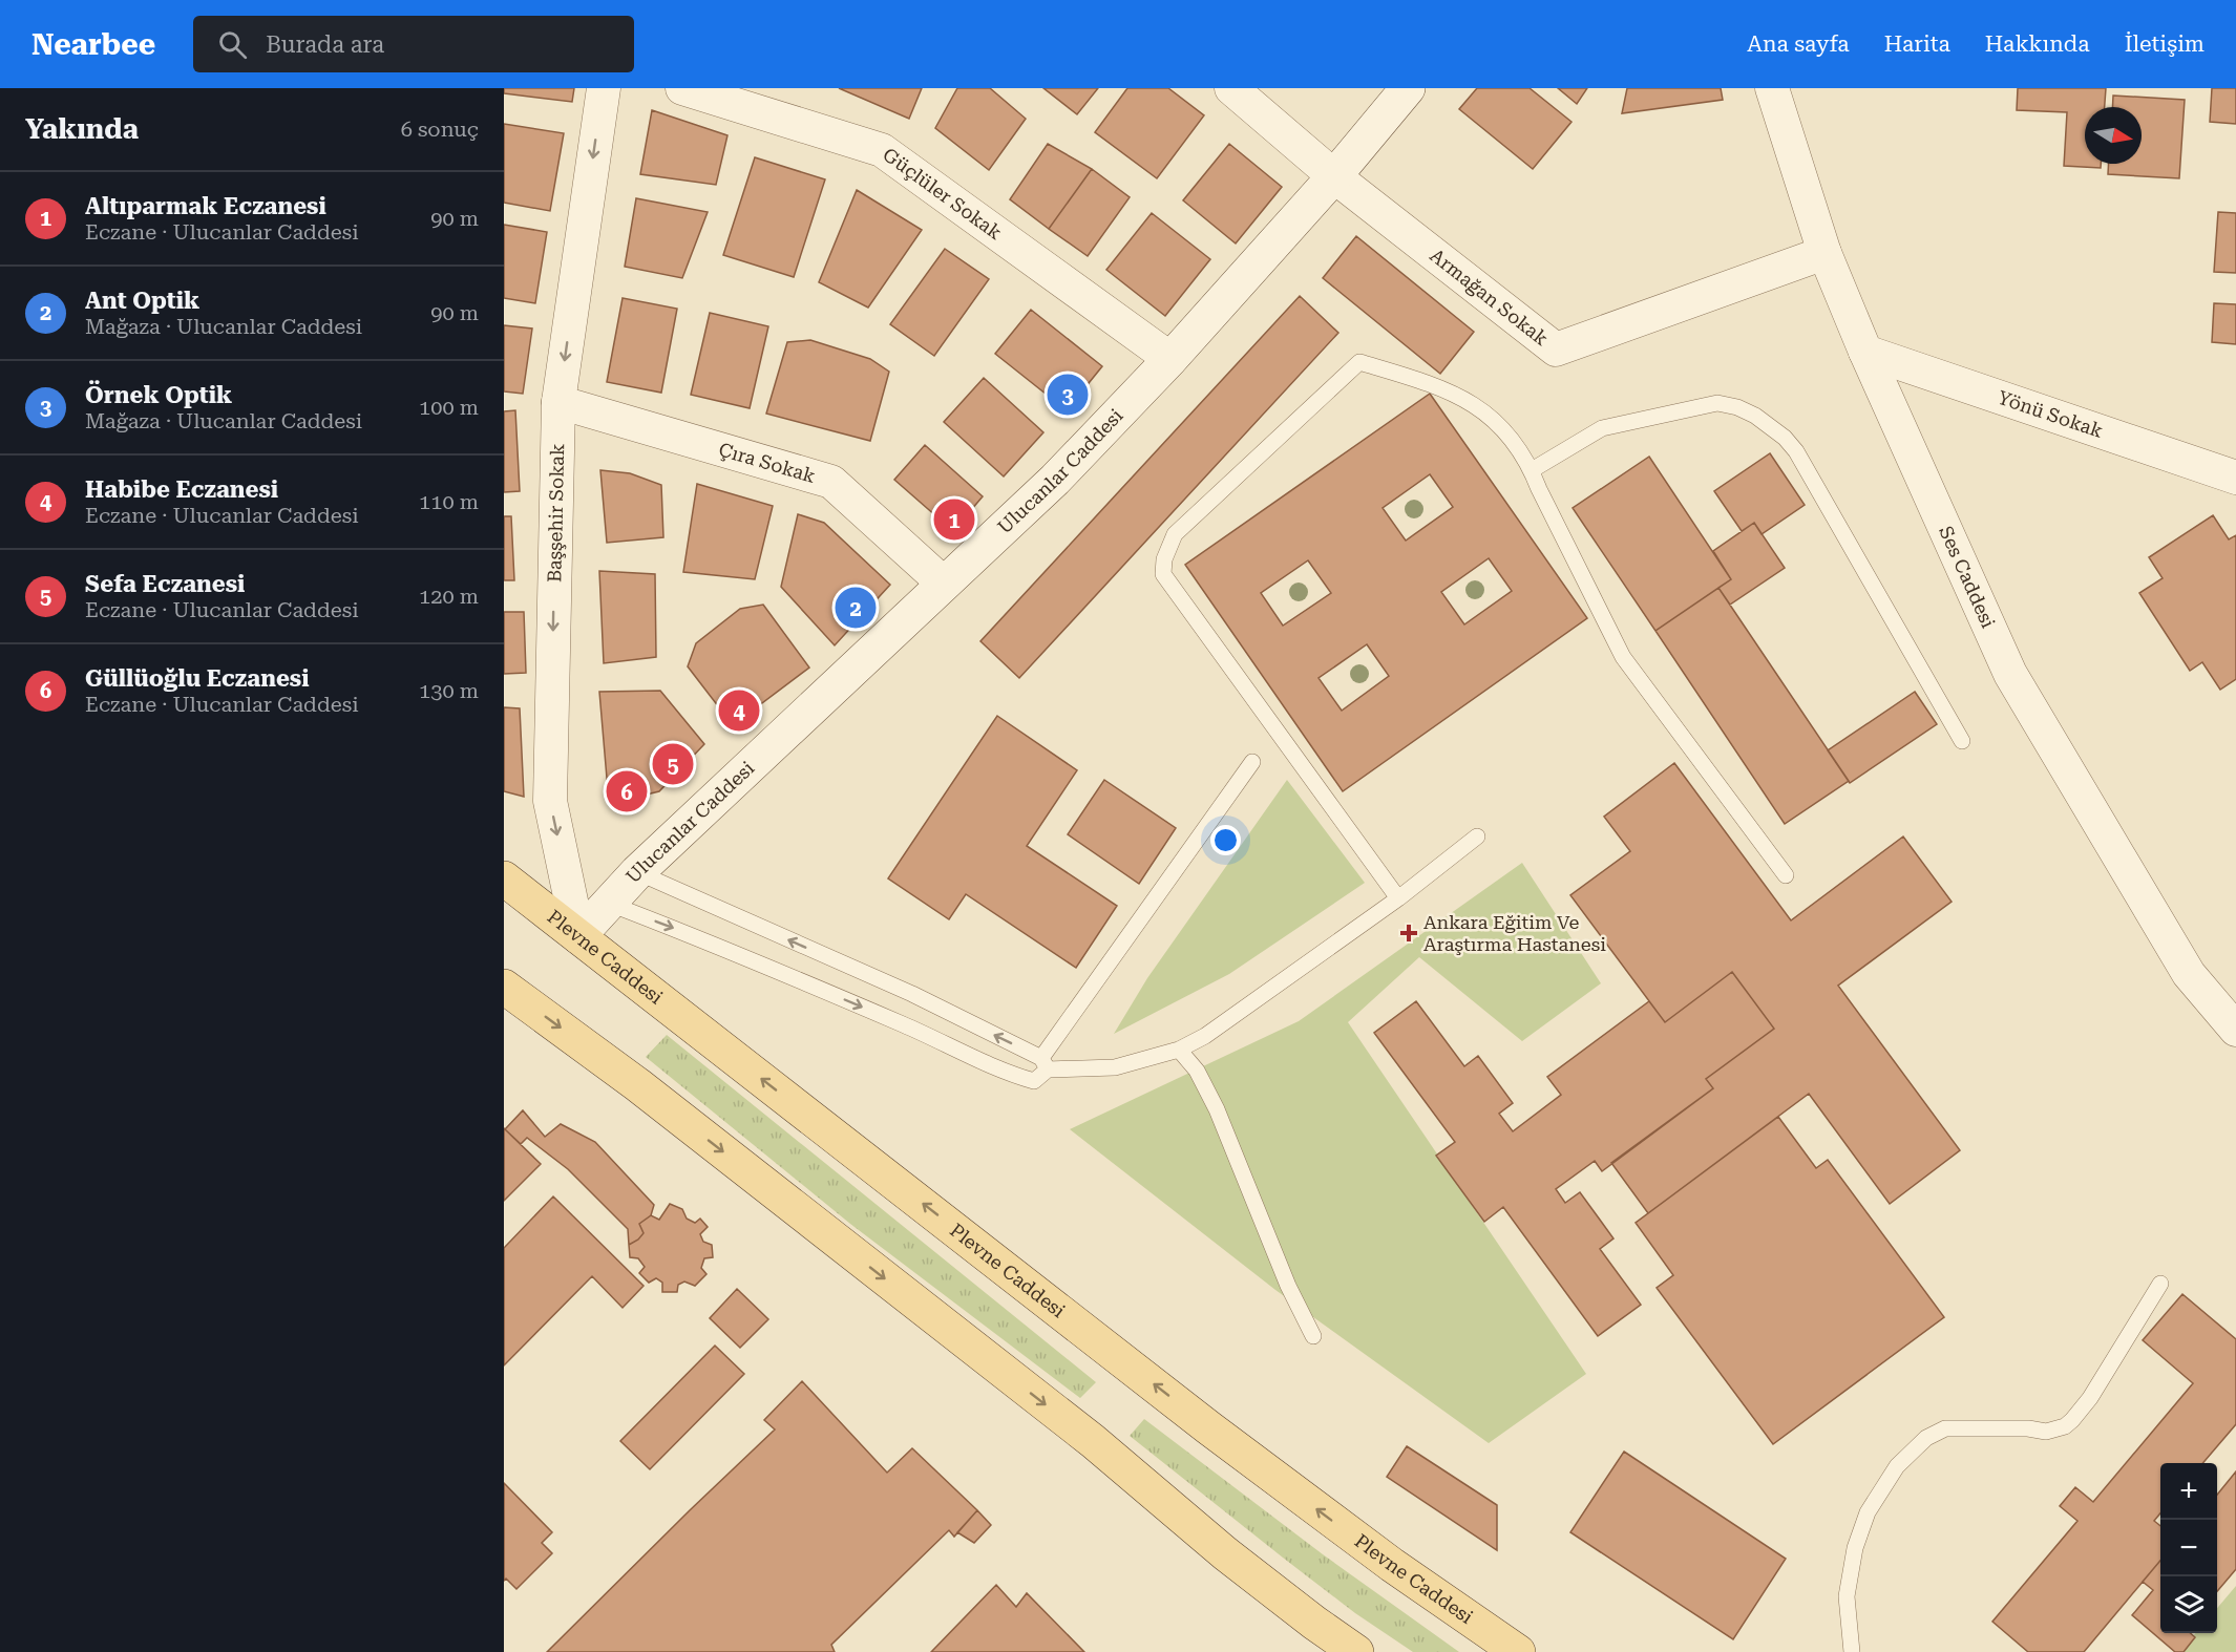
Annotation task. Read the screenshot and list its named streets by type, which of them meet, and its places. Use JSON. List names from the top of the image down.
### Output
{
  "streets": {
    "main road": ["Ulucanlar Caddesi", "Plevne Caddesi"],
    "street": [
      "Güçlüler Sokak",
      "Armağan Sokak",
      "Yönü Sokak",
      "Çıra Sokak",
      "Başşehir Sokak",
      "Ses Caddesi"
    ]
  },
  "crossings": [
    ["Güçlüler Sokak", "Ulucanlar Caddesi"],
    ["Armağan Sokak", "Ulucanlar Caddesi"],
    ["Armağan Sokak", "Ses Caddesi"],
    ["Yönü Sokak", "Ses Caddesi"],
    ["Çıra Sokak", "Ulucanlar Caddesi"],
    ["Çıra Sokak", "Başşehir Sokak"],
    ["Ulucanlar Caddesi", "Başşehir Sokak"],
    ["Ulucanlar Caddesi", "Plevne Caddesi"],
    ["Başşehir Sokak", "Plevne Caddesi"]
  ],
  "one_way": ["Başşehir Sokak"],
  "places": {
    "health": ["Ankara Eğitim Ve Araştırma Hastanesi"]
  },
  "north": "right",
  "page": {
    "header": "Nearbee",
    "search": "Burada ara",
    "nav": [
      "Ana sayfa",
      "Harita",
      "Hakkında",
      "İletişim"
    ],
    "heading": ["Yakında", "6 sonuç"],
    "list": [
      {
        "mark": "1",
        "name": "Altıparmak Eczanesi",
        "note": "Eczane · Ulucanlar Caddesi",
        "value": "90 m"
      },
      {
        "mark": "2",
        "name": "Ant Optik",
        "note": "Mağaza · Ulucanlar Caddesi",
        "value": "90 m"
      },
      {
        "mark": "3",
        "name": "Örnek Optik",
        "note": "Mağaza · Ulucanlar Caddesi",
        "value": "100 m"
      },
      {
        "mark": "4",
        "name": "Habibe Eczanesi",
        "note": "Eczane · Ulucanlar Caddesi",
        "value": "110 m"
      },
      {
        "mark": "5",
        "name": "Sefa Eczanesi",
        "note": "Eczane · Ulucanlar Caddesi",
        "value": "120 m"
      },
      {
        "mark": "6",
        "name": "Güllüoğlu Eczanesi",
        "note": "Eczane · Ulucanlar Caddesi",
        "value": "130 m"
      }
    ],
    "pins": [
      "3",
      "1",
      "2",
      "4",
      "5",
      "6"
    ],
    "map_buttons": ["+", "−"]
  }
}
